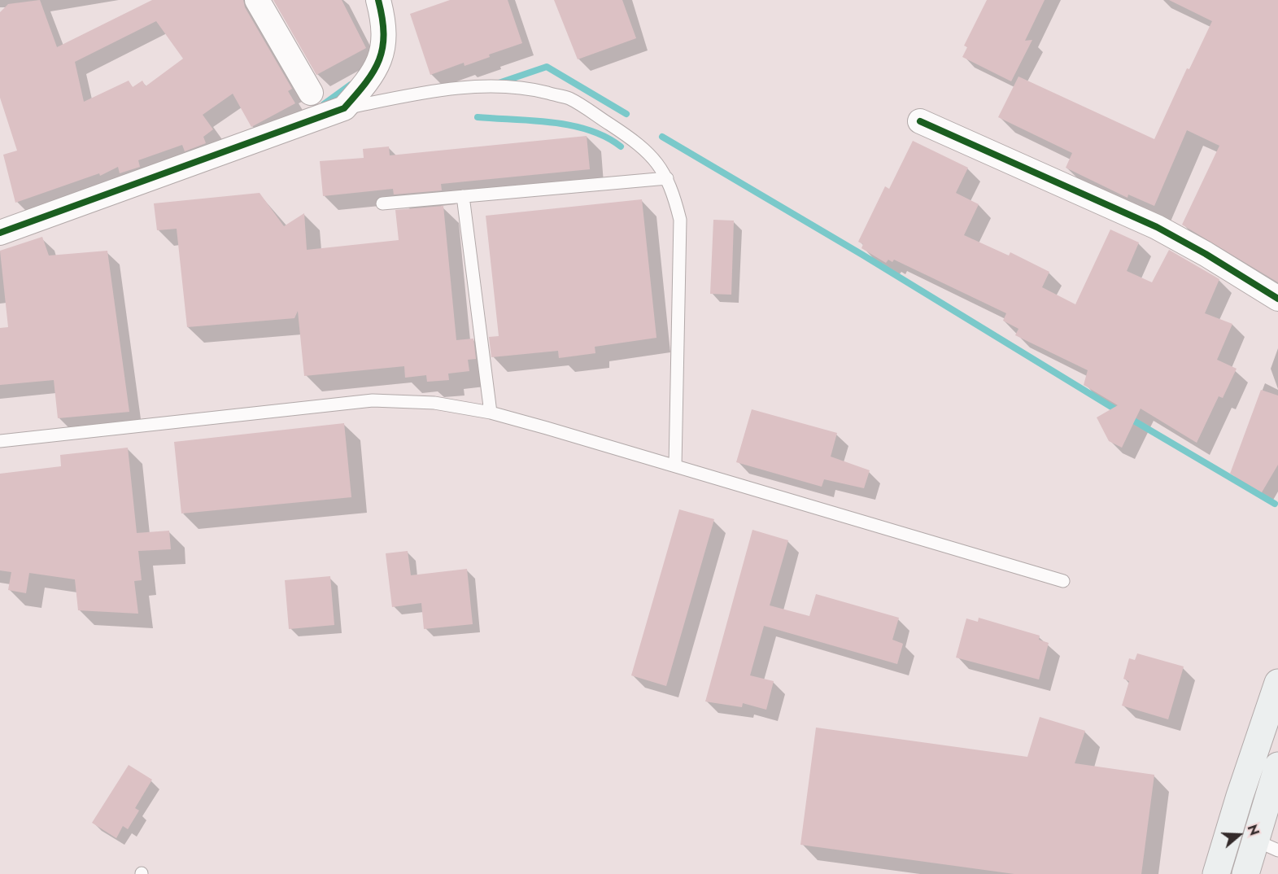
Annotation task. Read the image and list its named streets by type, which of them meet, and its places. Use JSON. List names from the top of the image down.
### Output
{
  "north": "right"
}
